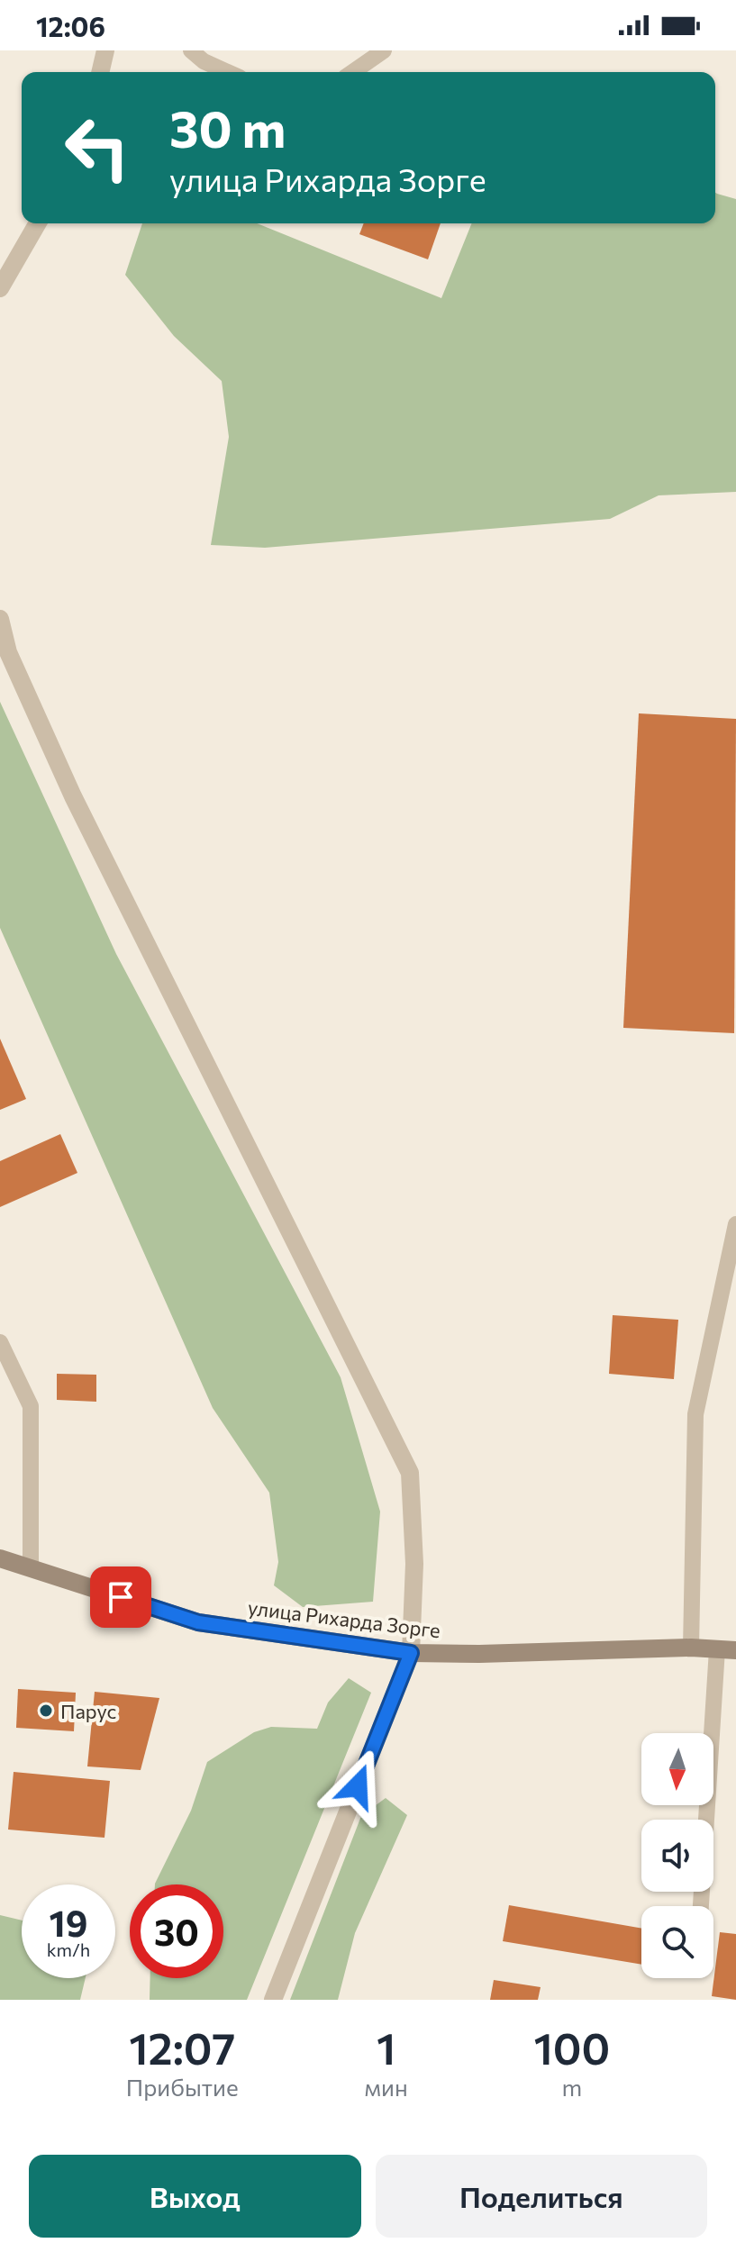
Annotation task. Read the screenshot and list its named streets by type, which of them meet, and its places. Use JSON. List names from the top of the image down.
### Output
{
  "streets": {
    "main road": ["улица Рихарда Зорге"]
  },
  "places": ["Парус"],
  "north": "bottom",
  "page": {
    "status": "12:06",
    "turn": ["30 m", "улица Рихарда Зорге"],
    "speed": "19 km/h",
    "limit": "30",
    "eta": [
      "12:07",
      "Прибытие",
      "1",
      "мин",
      "100",
      "m"
    ],
    "buttons": ["Выход", "Поделиться"]
  }
}
